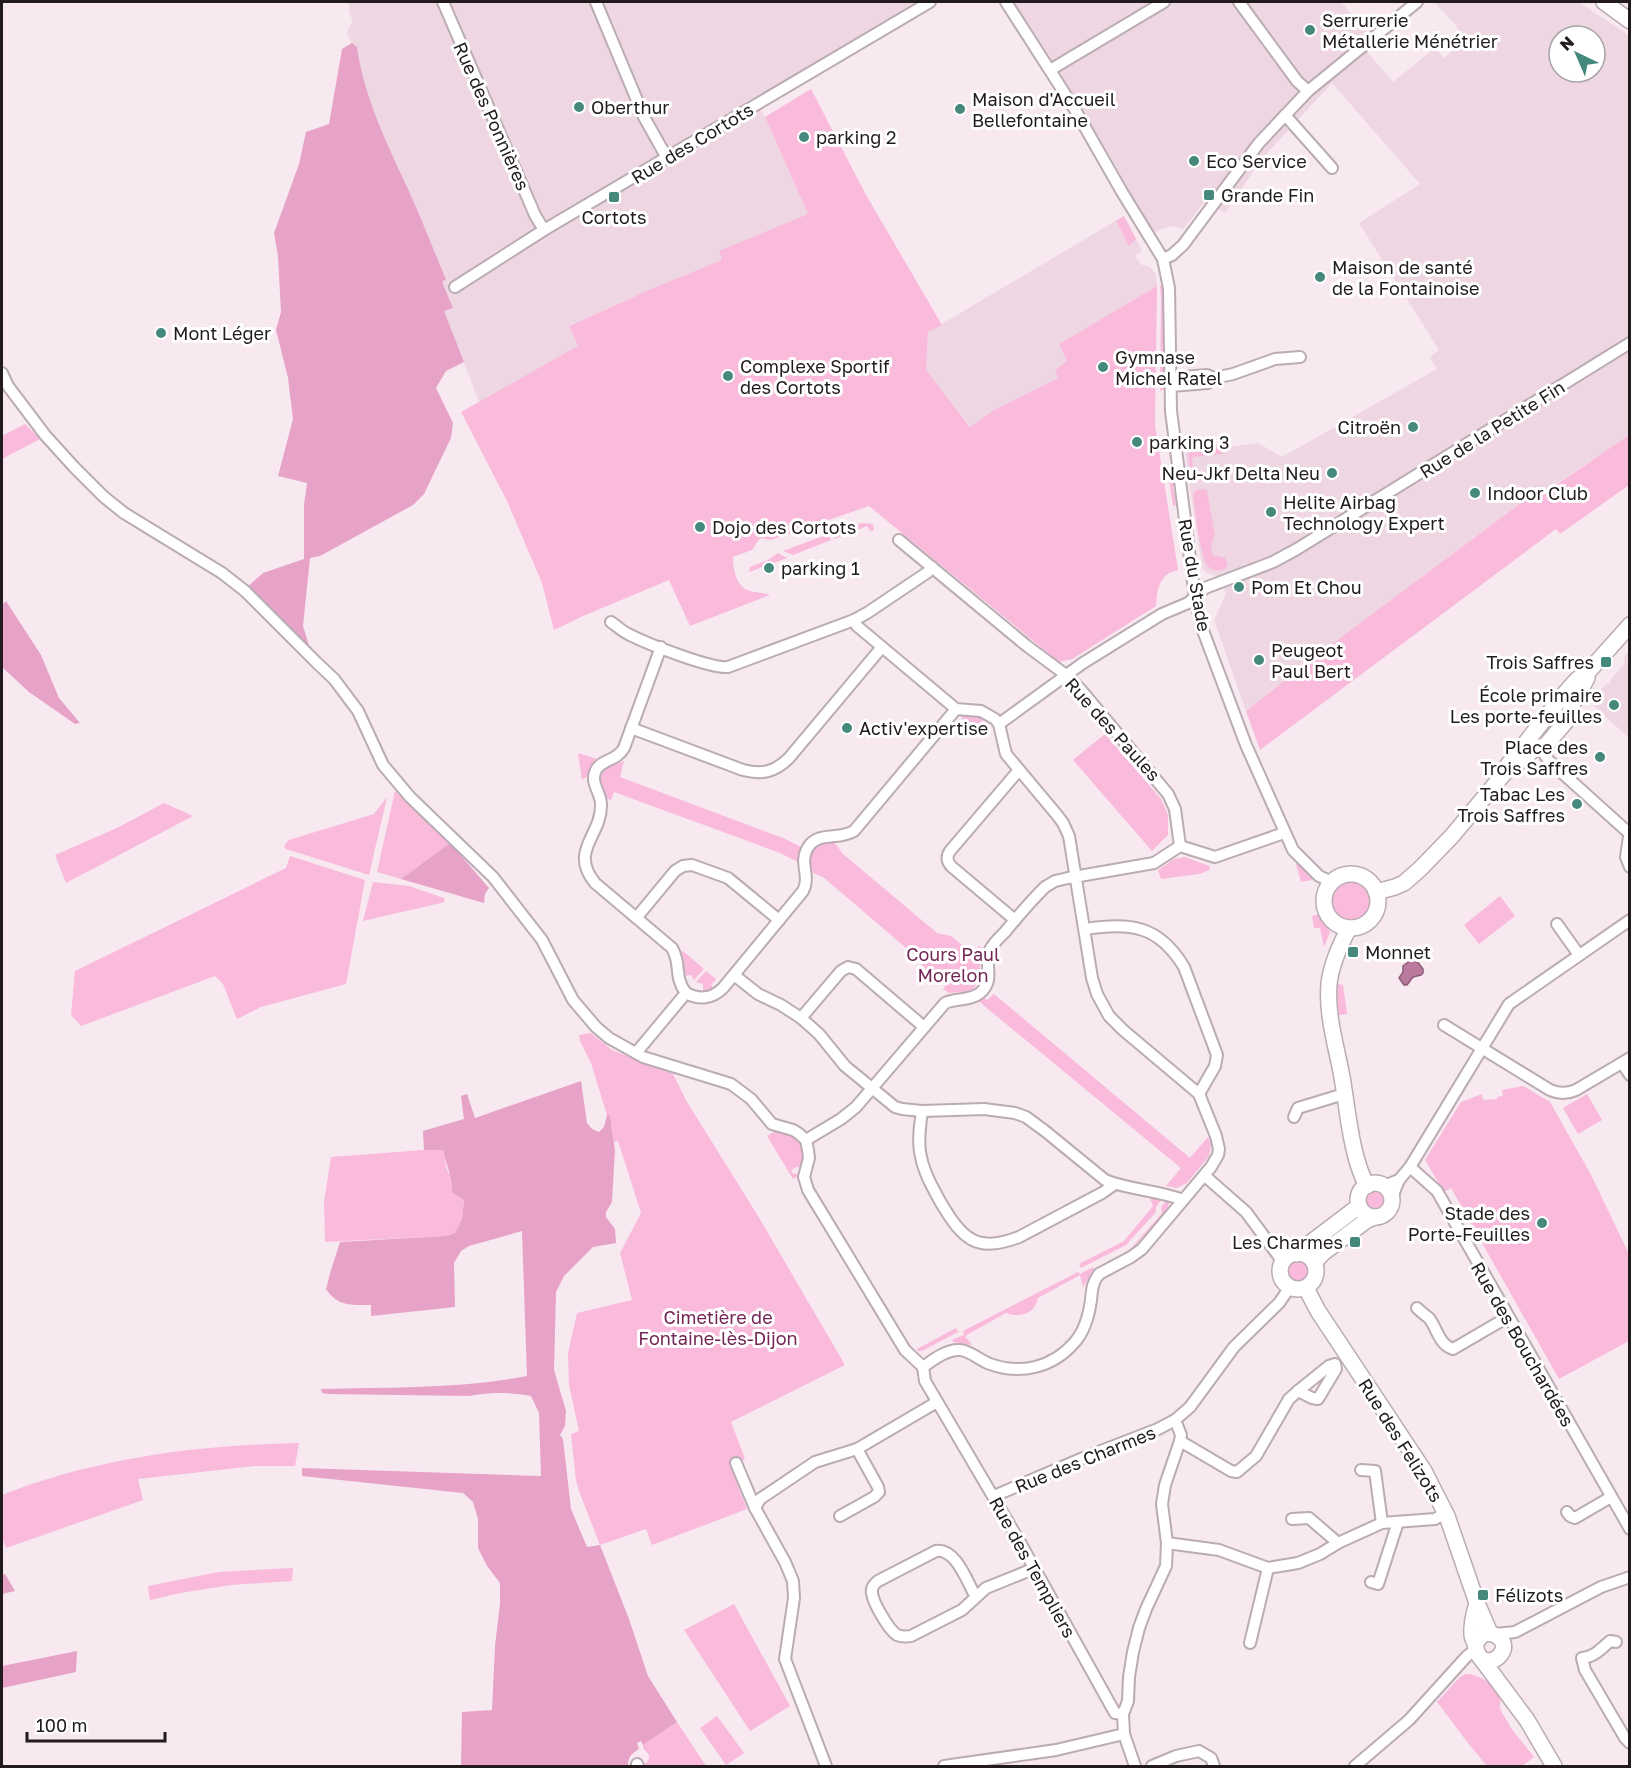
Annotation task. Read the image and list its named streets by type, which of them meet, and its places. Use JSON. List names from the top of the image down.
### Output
{
  "streets": {
    "street": [
      "Rue des Ponnières",
      "Rue des Cortots",
      "Rue de la Petite Fin",
      "Rue du Stade",
      "Rue des Paules",
      "Rue des Bouchardées",
      "Rue des Felizots",
      "Rue des Charmes",
      "Rue des Templiers"
    ]
  },
  "crossings": [
    ["Rue des Ponnières", "Rue des Cortots"],
    ["Rue de la Petite Fin", "Rue du Stade"],
    ["Rue de la Petite Fin", "Rue des Paules"],
    ["Rue des Felizots", "Rue des Charmes"],
    ["Rue des Charmes", "Rue des Templiers"]
  ],
  "parks": ["Cours Paul Morelon", "Cimetière de Fontaine-lès-Dijon"],
  "places": {
    "other": [
      "Serrurerie Métallerie Ménétrier",
      "Oberthur",
      "Maison d'Accueil Bellefontaine",
      "parking 2",
      "Eco Service",
      "Maison de santé de la Fontainoise",
      "Mont Léger",
      "Gymnase Michel Ratel",
      "Complexe Sportif des Cortots",
      "Citroën",
      "parking 3",
      "Neu-Jkf Delta Neu",
      "Indoor Club",
      "Helite Airbag Technology Expert",
      "Dojo des Cortots",
      "parking 1",
      "Pom Et Chou",
      "Peugeot Paul Bert",
      "École primaire Les porte-feuilles",
      "Activ'expertise",
      "Place des Trois Saffres",
      "Tabac Les Trois Saffres",
      "Stade des Porte-Feuilles"
    ],
    "transit": [
      "Grande Fin",
      "Cortots",
      "Trois Saffres",
      "Monnet",
      "Les Charmes",
      "Félizots"
    ]
  },
  "scale_bar": "100 m",
  "north": "top left"
}
